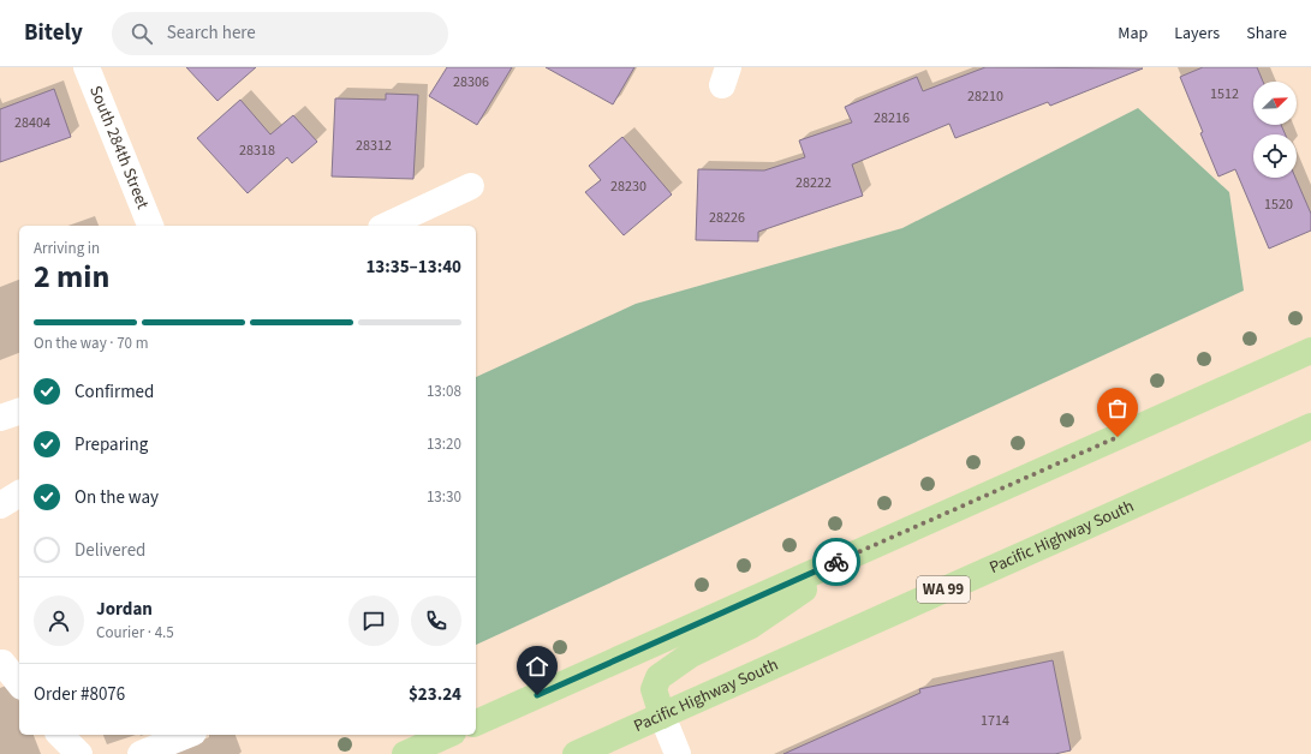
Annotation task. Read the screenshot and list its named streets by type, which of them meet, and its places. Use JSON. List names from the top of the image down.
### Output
{
  "streets": {
    "main road": ["Pacific Highway South", "WA 99"],
    "street": ["South 284th Street"]
  },
  "house_numbers": [
    "28306",
    "1512",
    "28210",
    "28216",
    "28404",
    "28312",
    "28318",
    "28222",
    "28230",
    "1520",
    "28226",
    "1714"
  ],
  "north": "top right",
  "page": {
    "header": "Bitely",
    "search": "Search here",
    "nav": ["Map", "Layers", "Share"],
    "heading": ["2 min", "Arriving in", "13:35–13:40"],
    "panel": [
      "Jordan",
      "Courier · 4.5",
      "Order #8076",
      "$23.24"
    ],
    "bar": "On the way · 70 m",
    "list": [
      ["Confirmed", "13:08"],
      ["Preparing", "13:20"],
      ["On the way", "13:30"],
      "Delivered"
    ]
  }
}
